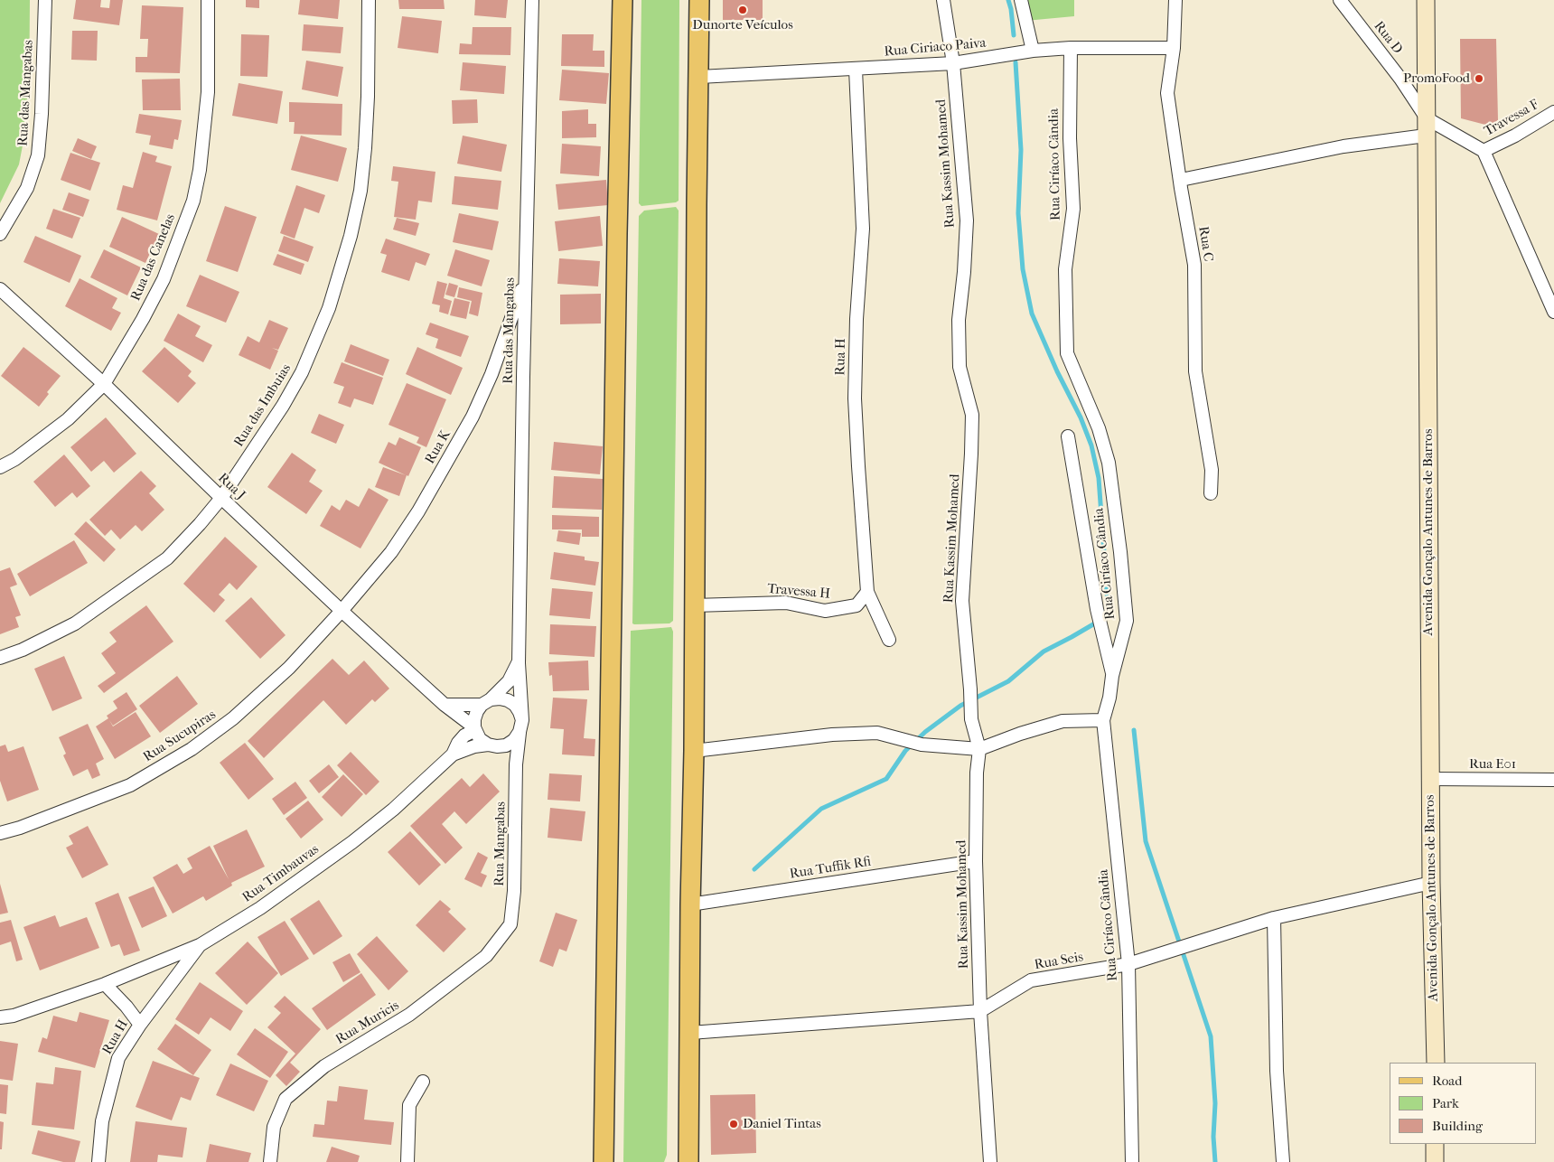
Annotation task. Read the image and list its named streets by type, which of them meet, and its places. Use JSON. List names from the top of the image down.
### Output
{
  "streets": {
    "main road": ["Avenida Gonçalo Antunes de Barros"],
    "street": [
      "Rua D",
      "Rua Ciriaco Paiva",
      "Rua das Mangabas",
      "Travessa F",
      "Rua Kassim Mohamed",
      "Rua Ciríaco Cândia",
      "Rua C",
      "Rua das Canelas",
      "Rua H",
      "Rua das Imbuias",
      "Rua K",
      "Rua J",
      "Travessa H",
      "Rua Sucupiras",
      "Rua E01",
      "Rua Mangabas",
      "Rua Tuffik Rfi",
      "Rua Timbauvas",
      "Rua Seis",
      "Rua Muricis"
    ]
  },
  "crossings": [
    ["Rua D", "Avenida Gonçalo Antunes de Barros"],
    ["Rua Ciriaco Paiva", "Rua Kassim Mohamed"],
    ["Rua Ciriaco Paiva", "Rua Ciríaco Cândia"],
    ["Rua Ciriaco Paiva", "Rua C"],
    ["Rua Ciriaco Paiva", "Rua H"],
    ["Rua das Mangabas", "Rua K"],
    ["Rua das Mangabas", "Rua J"],
    ["Rua das Mangabas", "Rua Mangabas"],
    ["Rua Kassim Mohamed", "Rua Tuffik Rfi"],
    ["Rua Kassim Mohamed", "Rua Seis"],
    ["Rua Ciríaco Cândia", "Rua Seis"],
    ["Rua das Canelas", "Rua J"],
    ["Rua H", "Travessa H"],
    ["Rua H", "Rua Timbauvas"],
    ["Rua das Imbuias", "Rua J"],
    ["Rua K", "Rua J"],
    ["Rua K", "Rua Sucupiras"],
    ["Rua J", "Rua Sucupiras"],
    ["Rua J", "Rua Mangabas"],
    ["Avenida Gonçalo Antunes de Barros", "Rua E01"],
    ["Avenida Gonçalo Antunes de Barros", "Rua Seis"],
    ["Rua Mangabas", "Rua Muricis"]
  ],
  "places": ["Dunorte Veículos", "PromoFood", "Daniel Tintas"],
  "legend": ["Road", "Park", "Building"]
}
